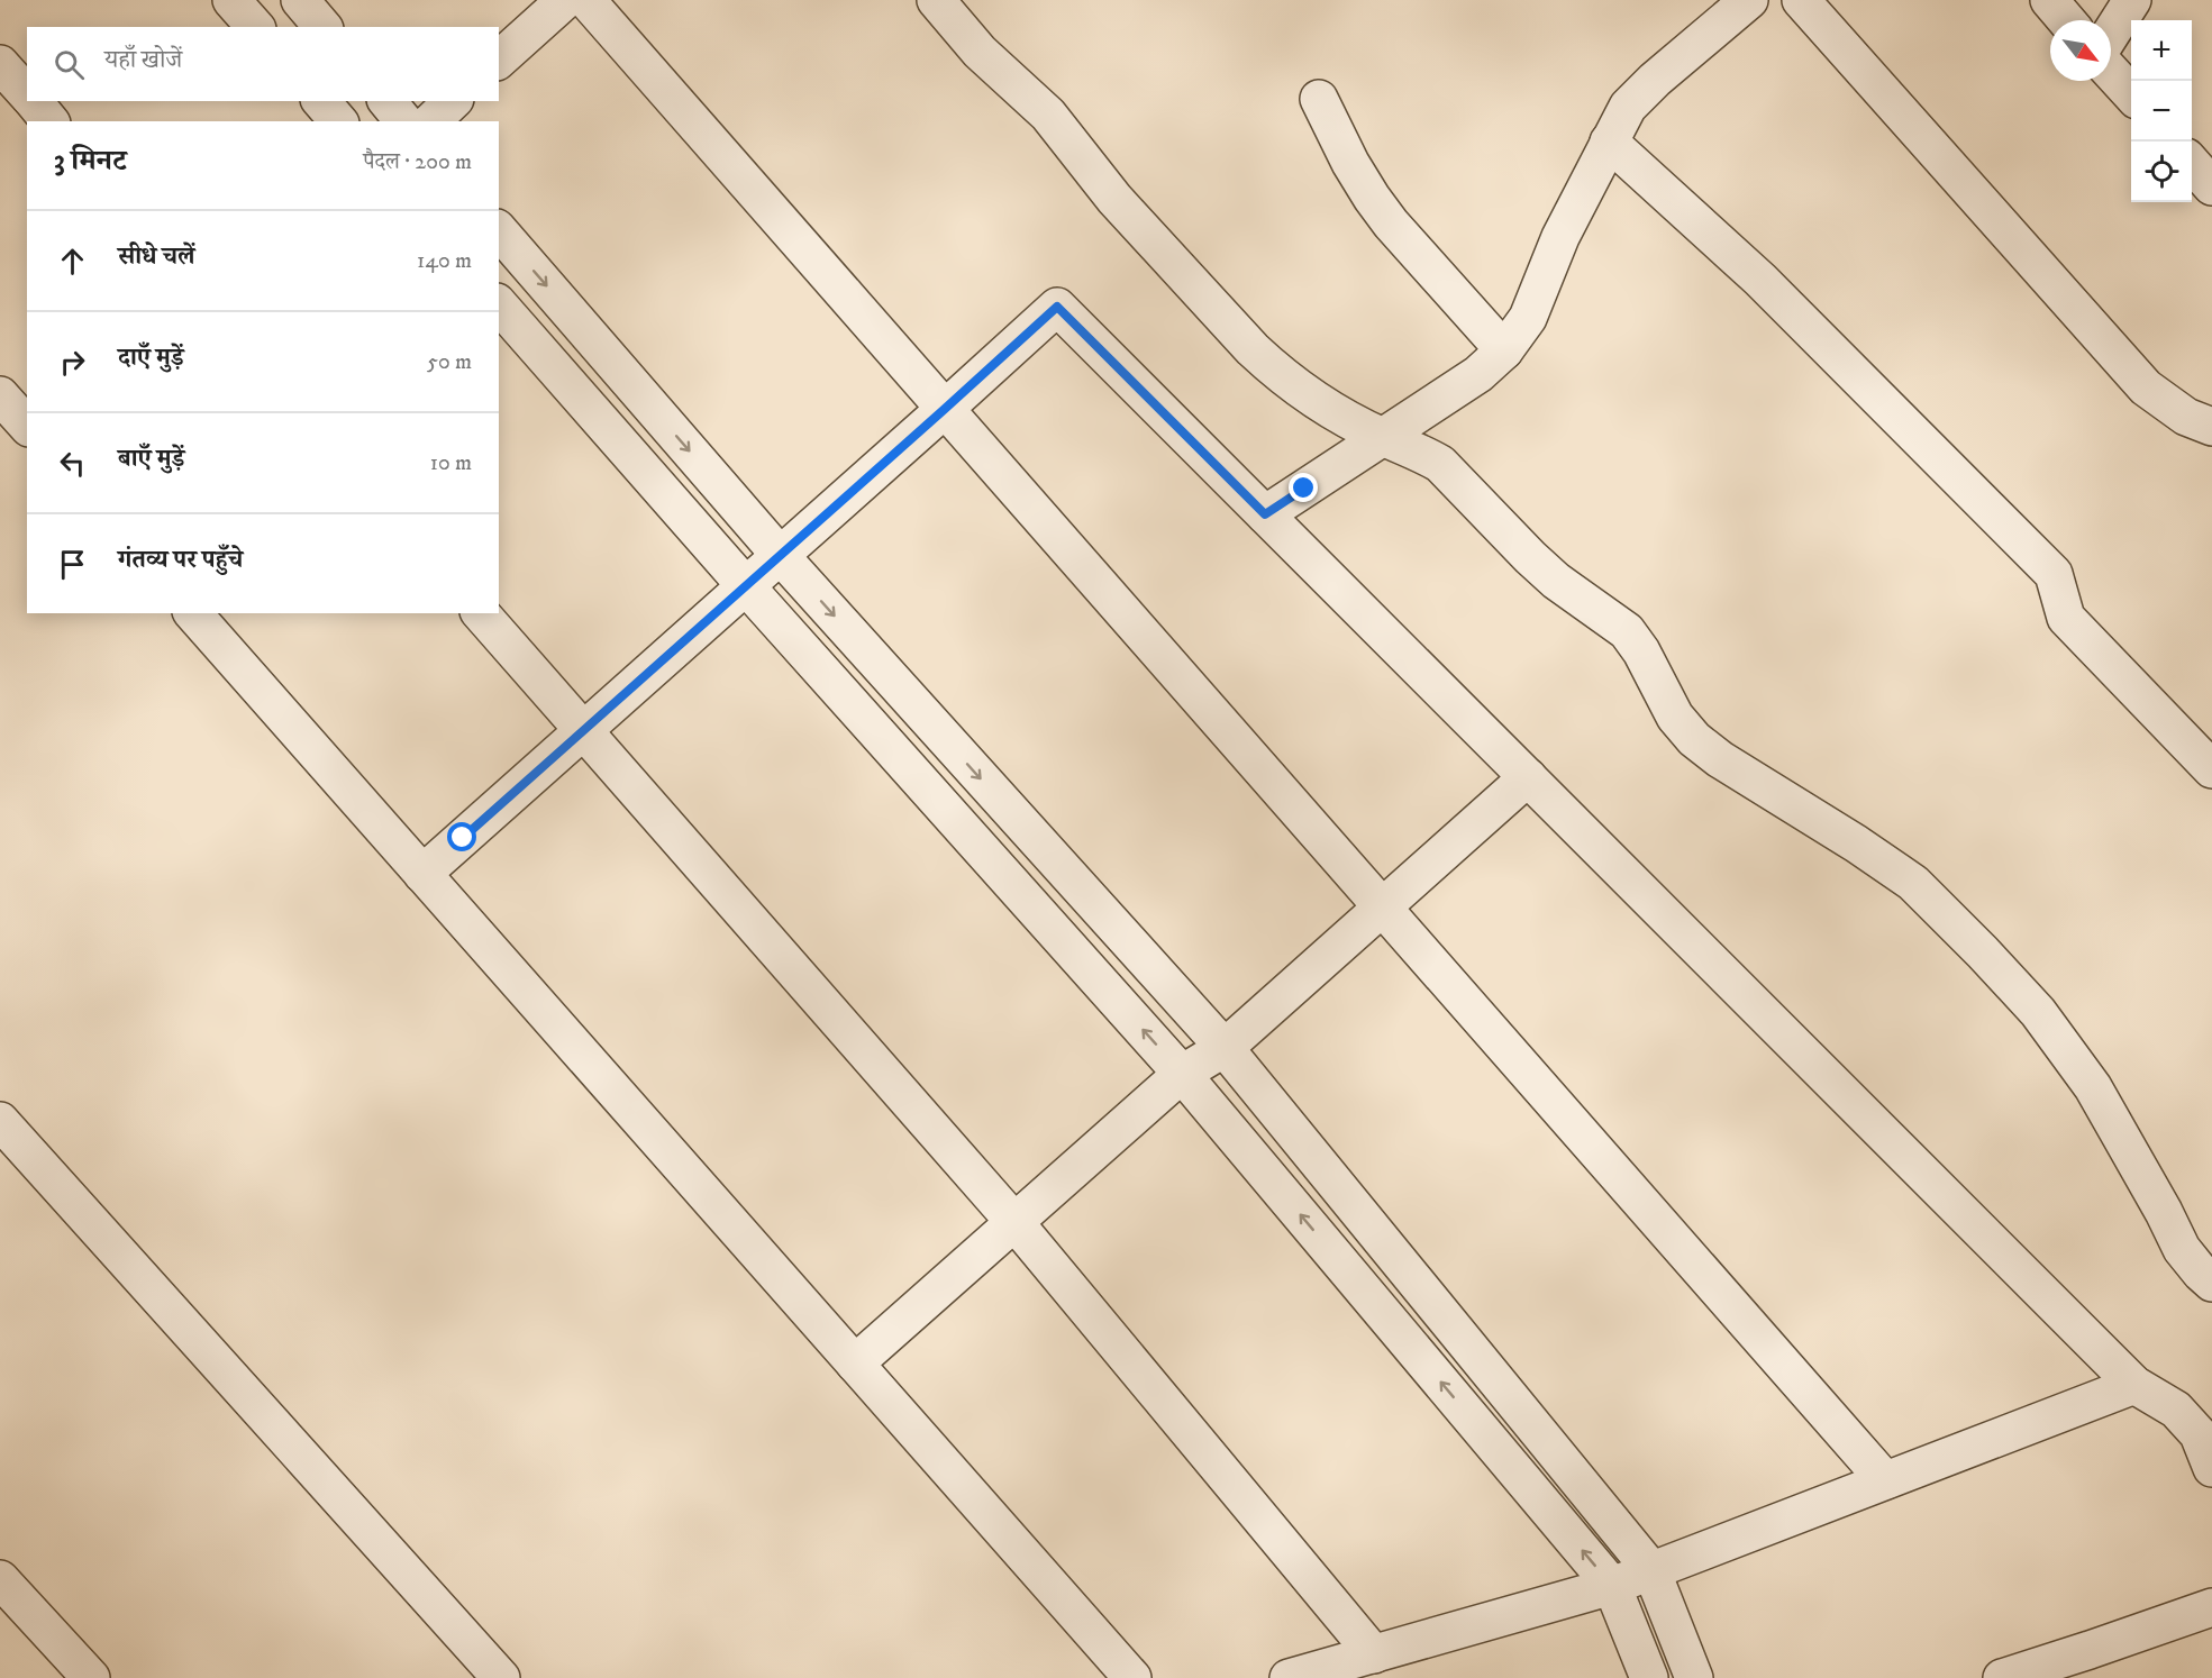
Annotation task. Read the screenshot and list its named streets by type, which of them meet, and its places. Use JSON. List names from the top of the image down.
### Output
{
  "north": "bottom right",
  "page": {
    "map_buttons": ["+", "−"],
    "search": "यहाँ खोजें",
    "heading": ["3 मिनट", "पैदल · 200 m"],
    "list": [
      ["सीधे चलें", "140 m"],
      ["दाएँ मुड़ें", "50 m"],
      ["बाएँ मुड़ें", "10 m"],
      "गंतव्य पर पहुँचे"
    ]
  }
}
